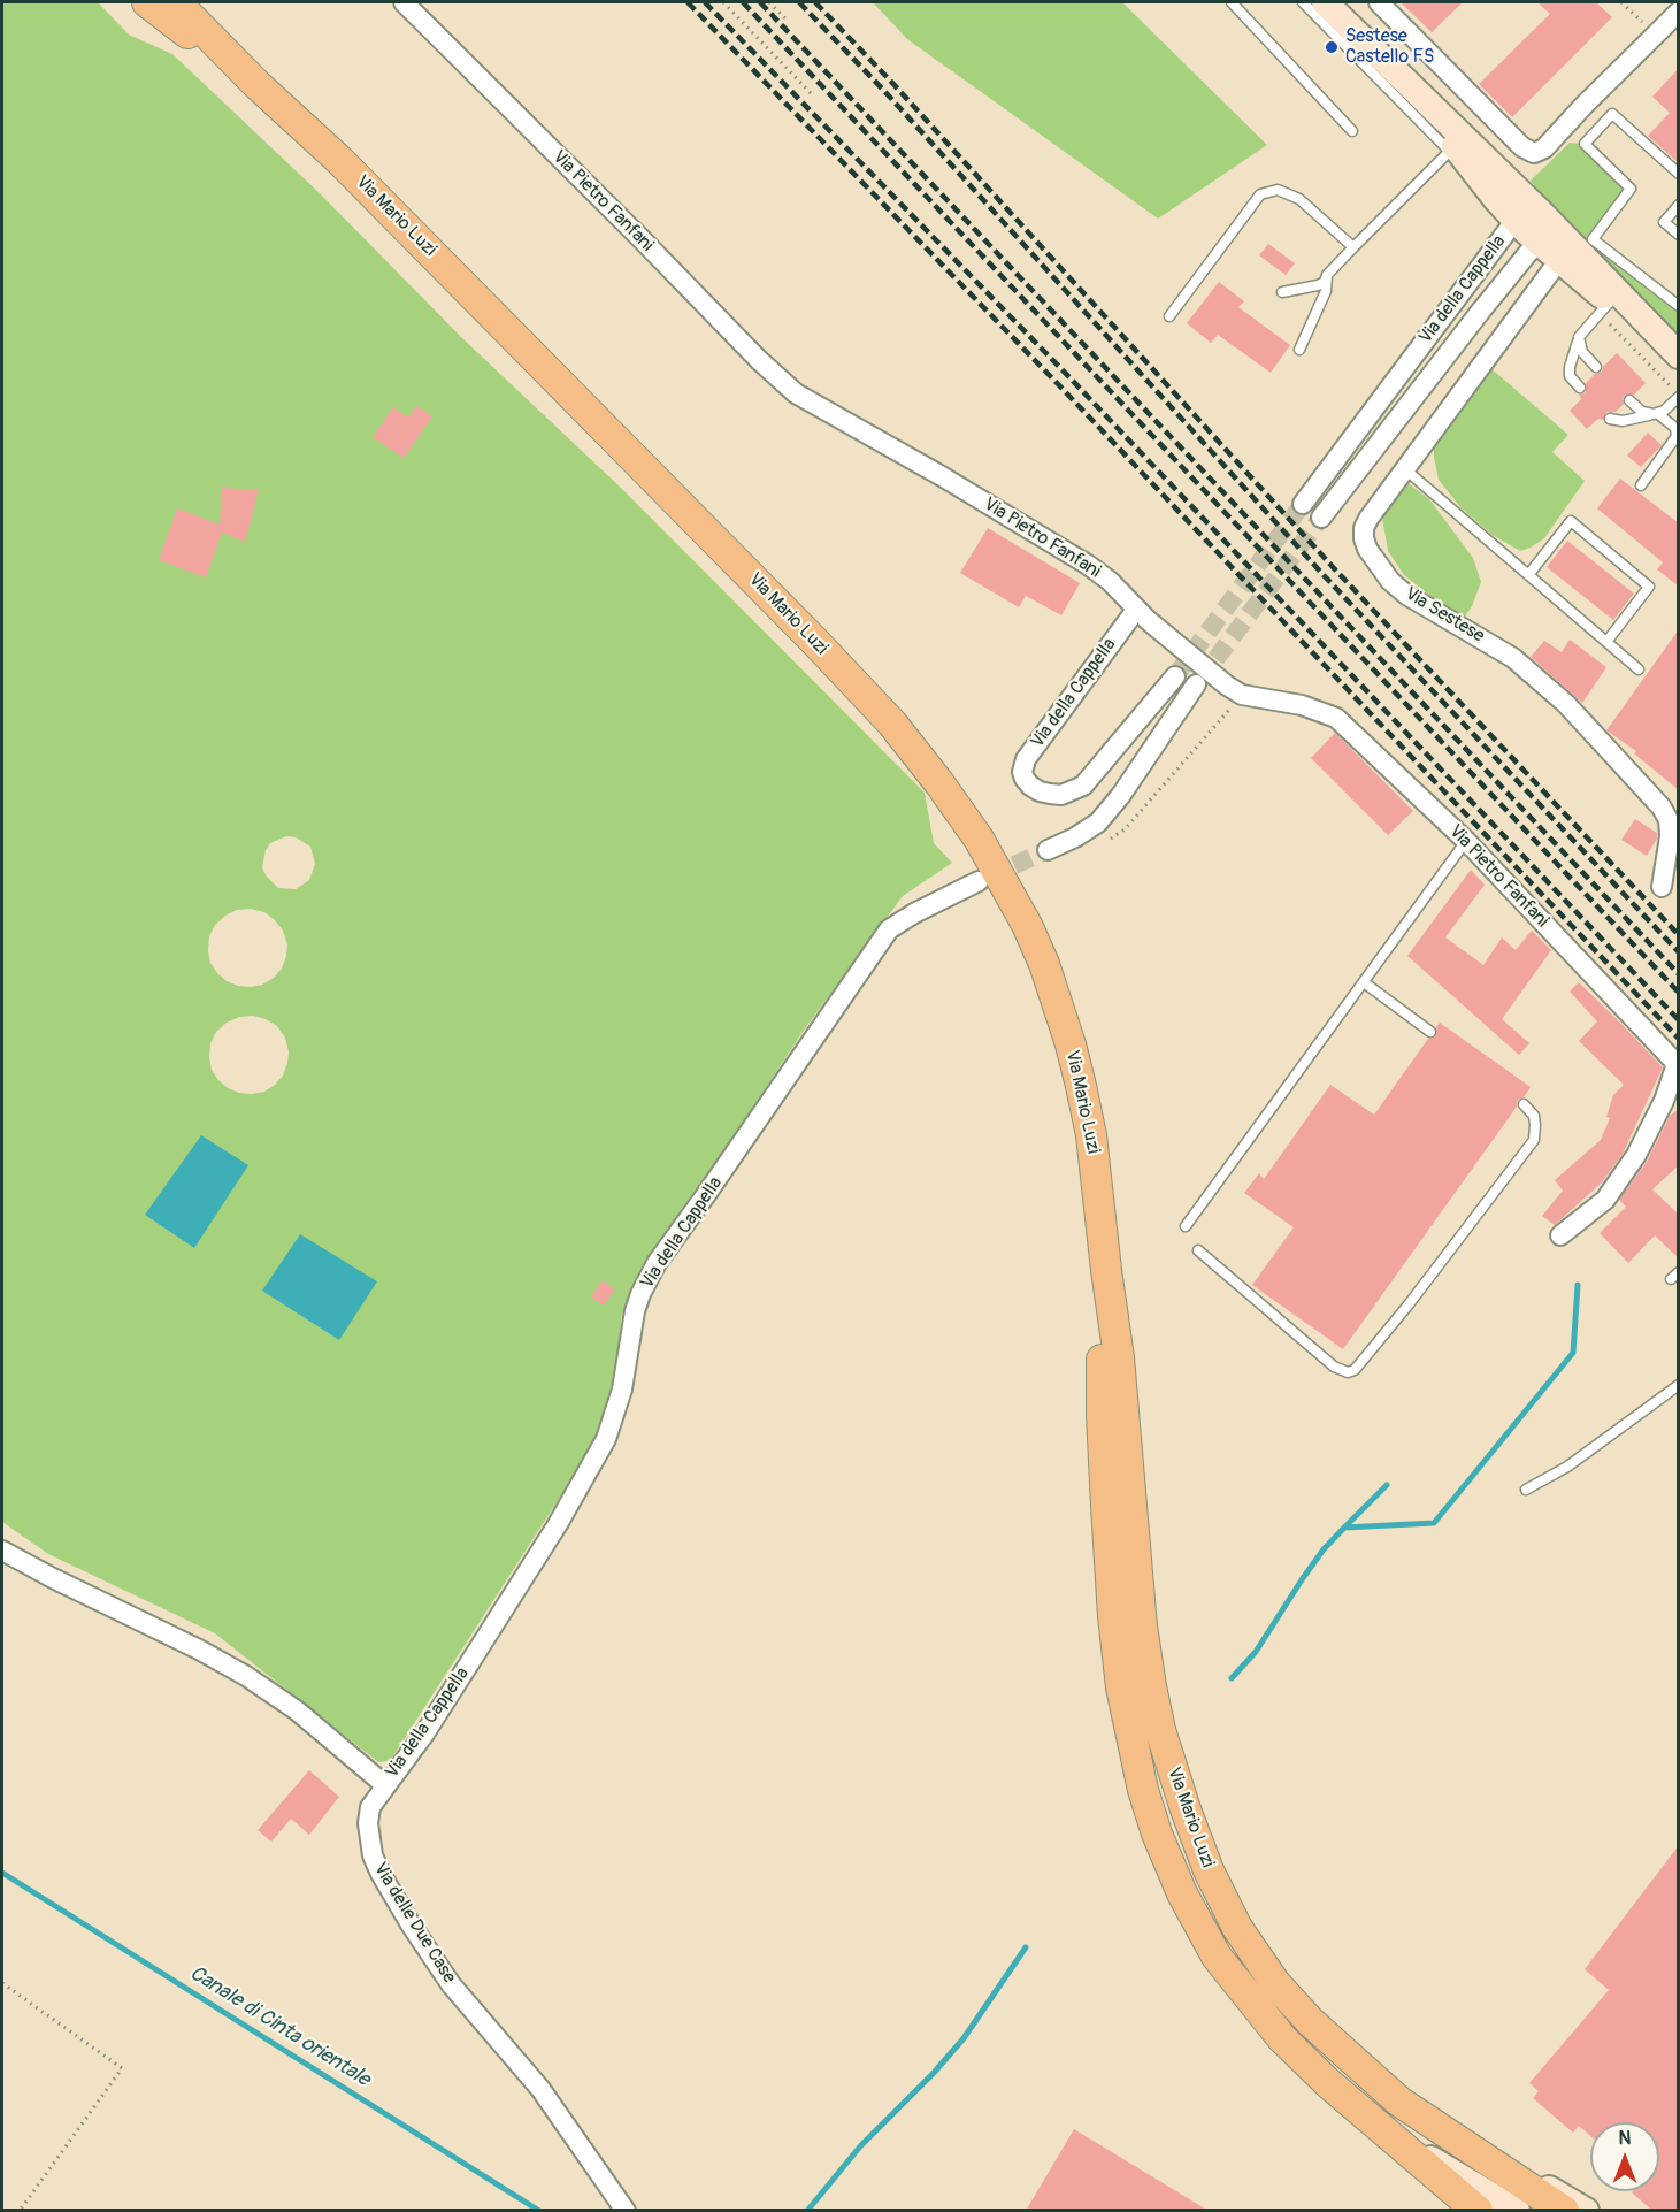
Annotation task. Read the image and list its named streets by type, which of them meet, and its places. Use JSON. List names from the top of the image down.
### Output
{
  "streets": {
    "main road": ["Via Mario Luzi"],
    "street": [
      "Via Pietro Fanfani",
      "Via della Cappella",
      "Via Sestese",
      "Via delle Due Case"
    ]
  },
  "crossings": [
    ["Via Pietro Fanfani", "Via della Cappella"],
    ["Via della Cappella", "Via delle Due Case"]
  ],
  "water": ["Canale di Cinta orientale"],
  "places": ["Sestese Castello FS"],
  "north": "top"
}
